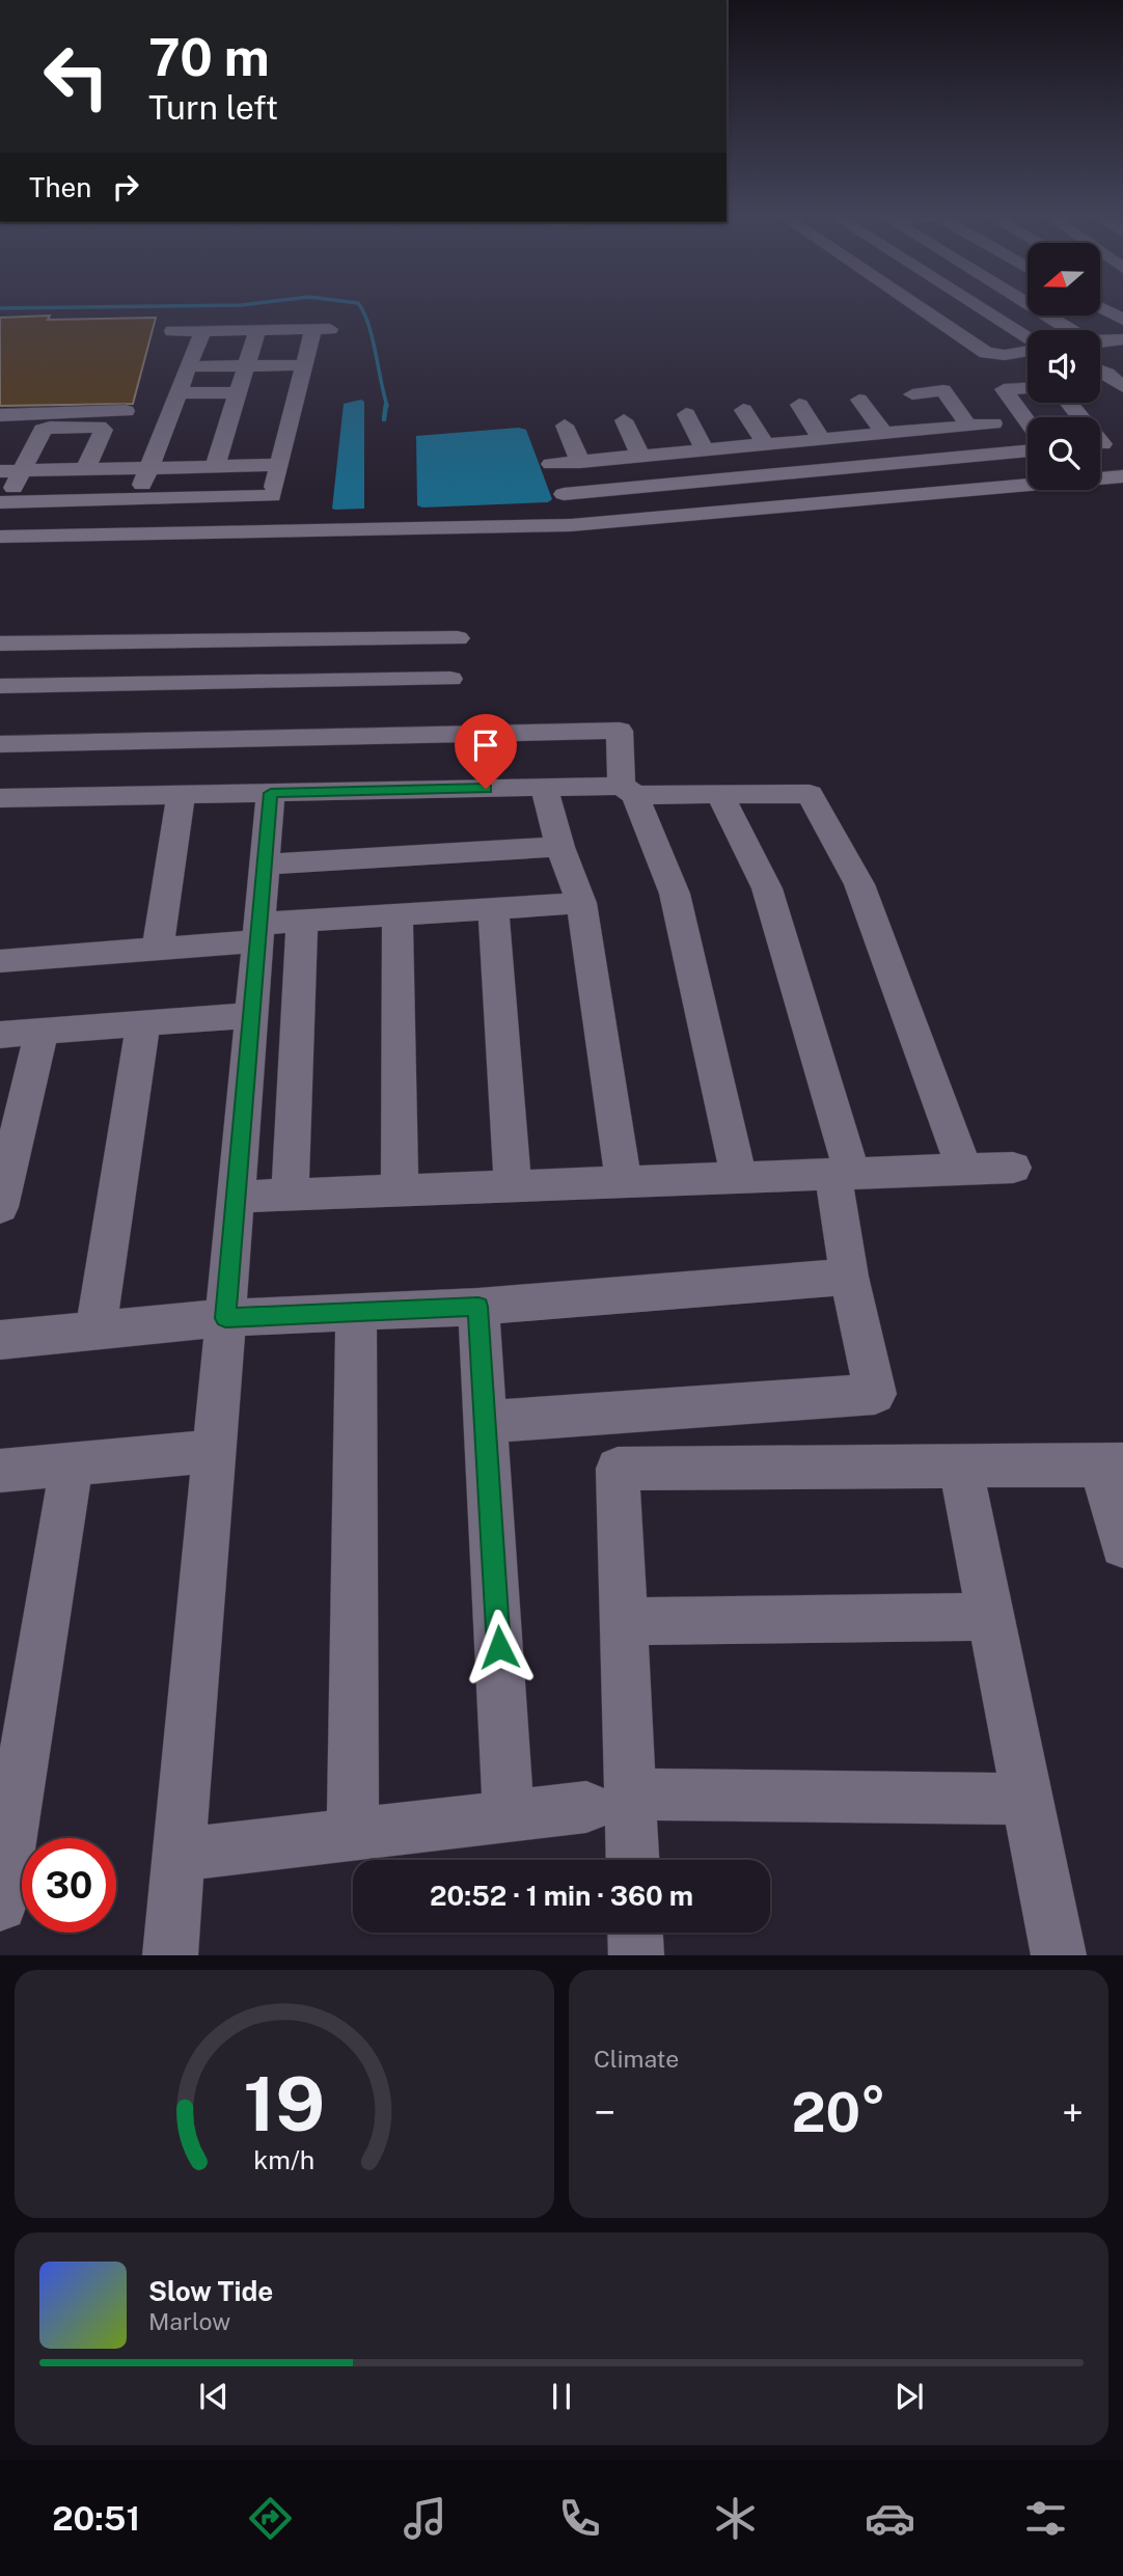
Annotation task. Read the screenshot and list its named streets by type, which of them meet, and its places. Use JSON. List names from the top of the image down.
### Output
{
  "north": "left",
  "page": {
    "turn": ["70 m", "Turn left"],
    "then": "Then",
    "limit": "30",
    "trip": "20:52 · 1 min · 360 m",
    "tile": "Climate",
    "heat": ["−", "20°", "+"],
    "song": ["Slow Tide", "Marlow"],
    "tabs": "20:51",
    "gauge": ["19", "km/h"]
  }
}
